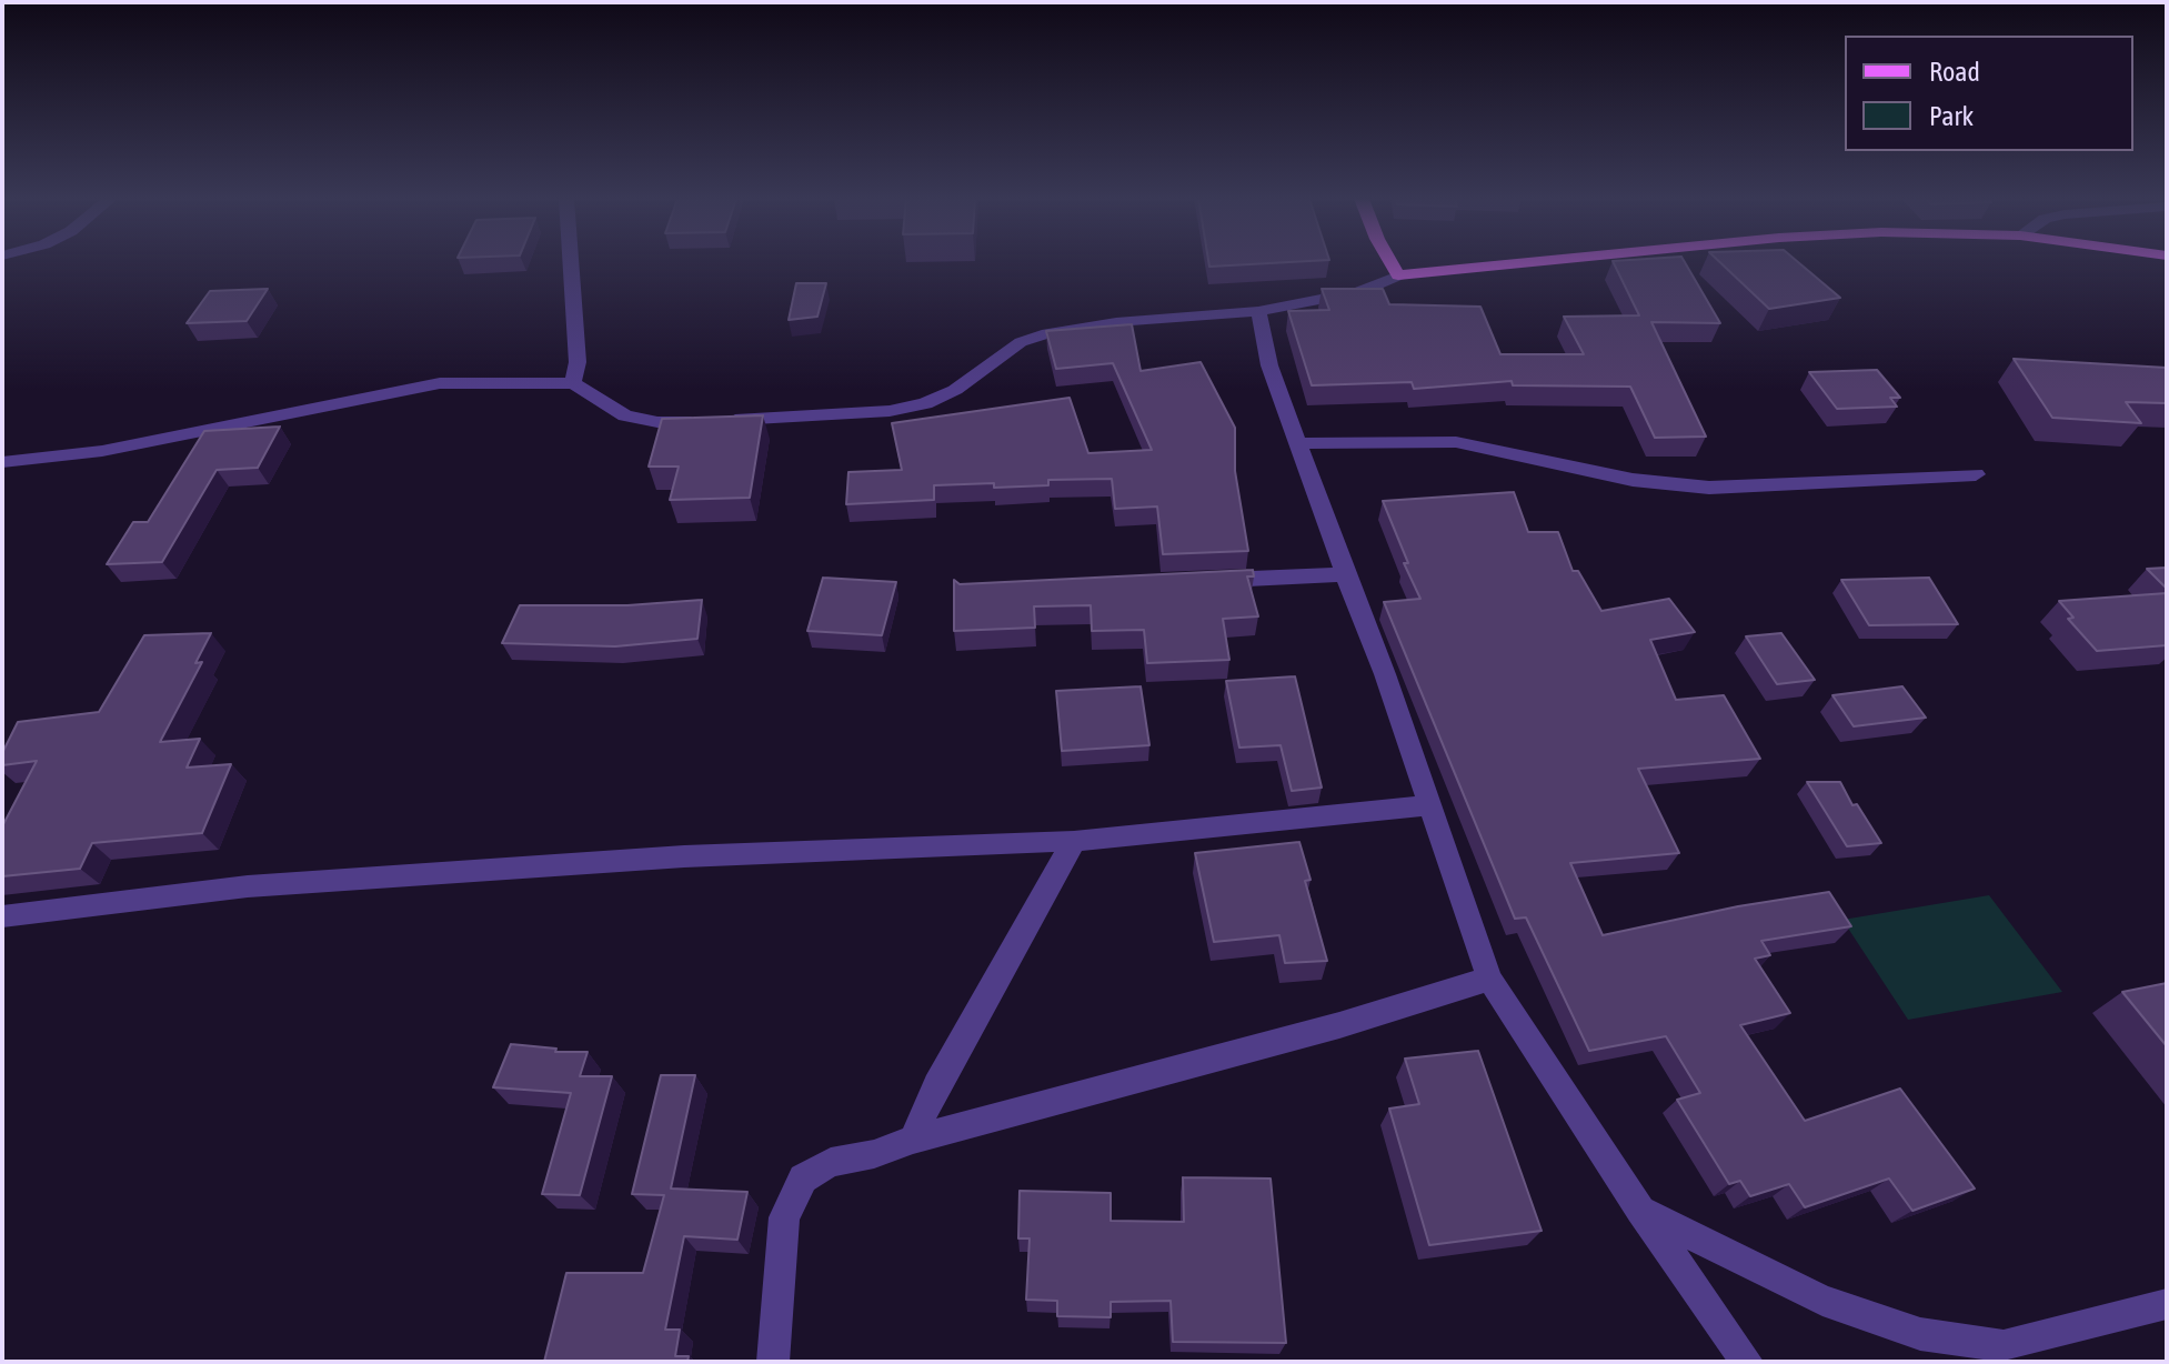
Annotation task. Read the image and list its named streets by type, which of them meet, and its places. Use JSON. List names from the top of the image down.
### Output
{
  "legend": ["Road", "Park"]
}
